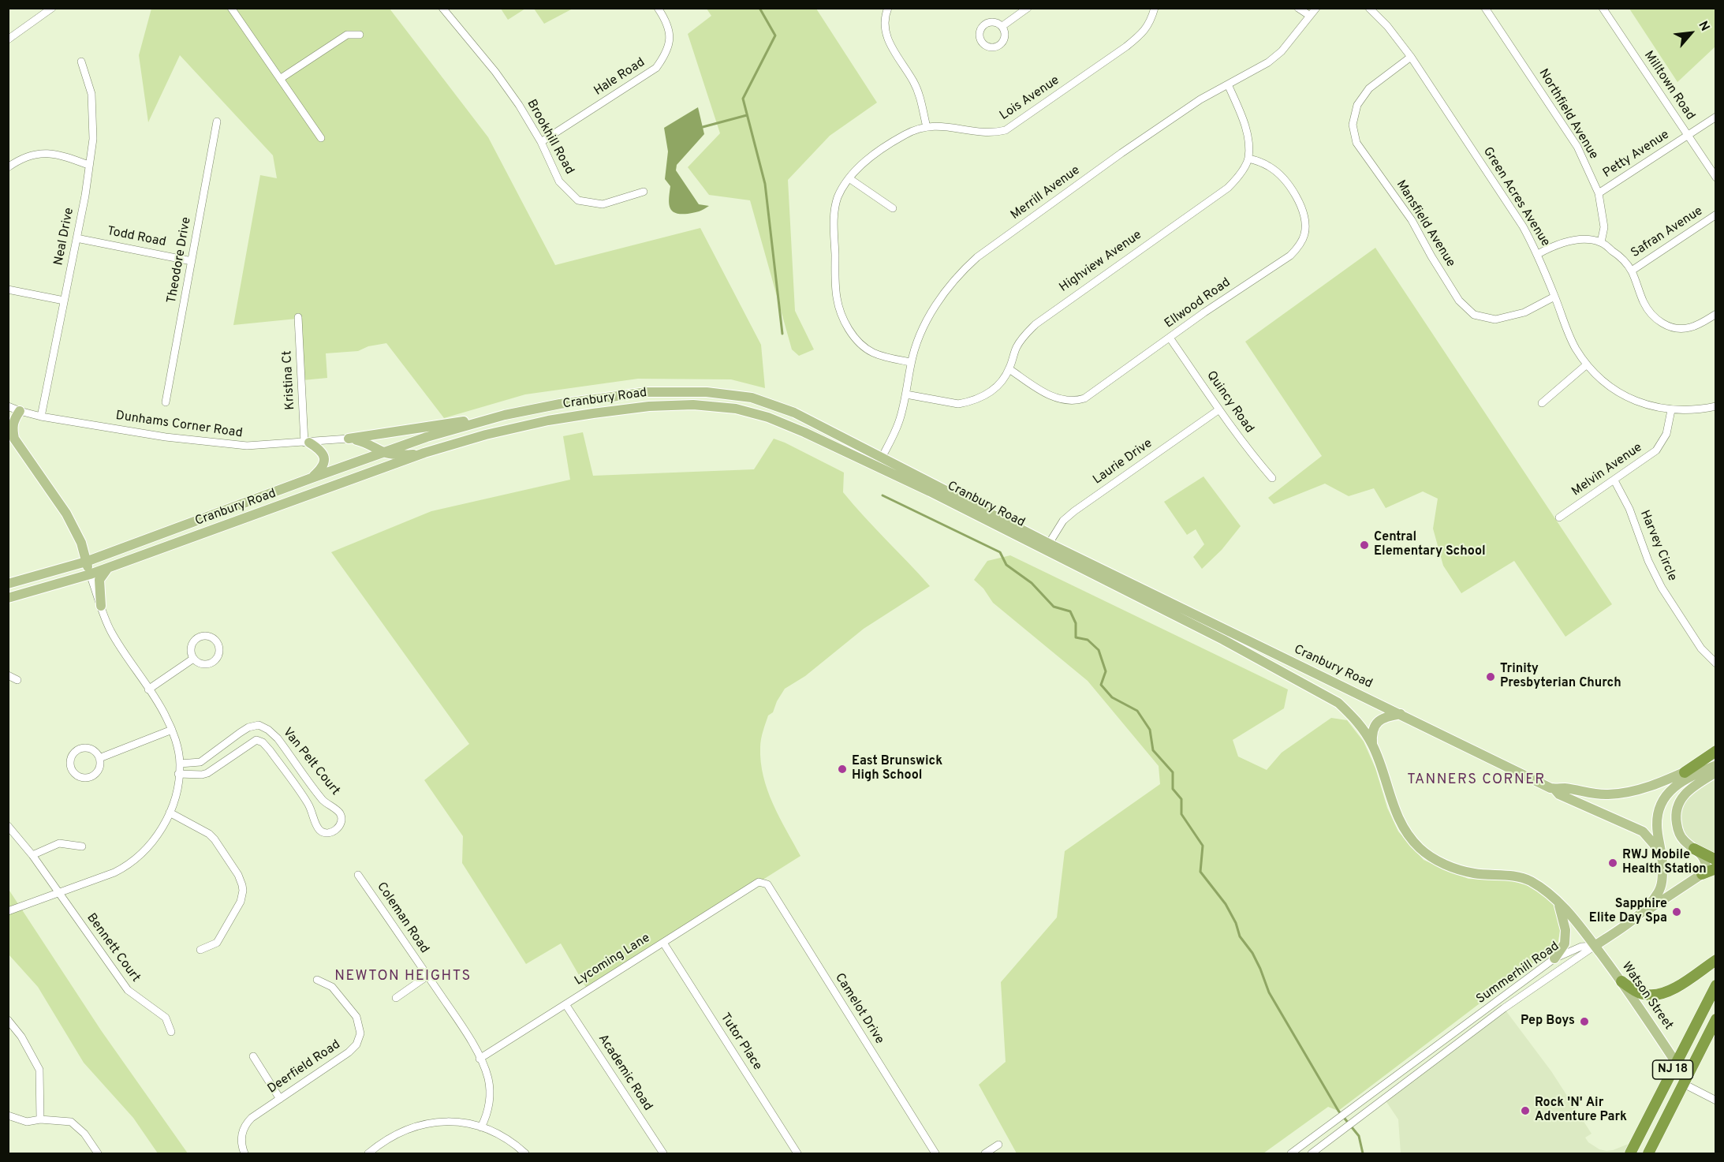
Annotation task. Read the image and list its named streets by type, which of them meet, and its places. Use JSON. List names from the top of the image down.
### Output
{
  "streets": {
    "highway": ["NJ 18"],
    "main road": ["Cranbury Road", "Watson Street"],
    "street": [
      "Hale Road",
      "Milltown Road",
      "Lois Avenue",
      "Northfield Avenue",
      "Brookhill Road",
      "Petty Avenue",
      "Merrill Avenue",
      "Green Acres Avenue",
      "Mansfield Avenue",
      "Safran Avenue",
      "Neal Drive",
      "Todd Road",
      "Theodore Drive",
      "Highview Avenue",
      "Ellwood Road",
      "Kristina Ct",
      "Quincy Road",
      "Dunhams Corner Road",
      "Laurie Drive",
      "Melvin Avenue",
      "Harvey Circle",
      "Van Pelt Court",
      "Coleman Road",
      "Bennett Court",
      "Lycoming Lane",
      "Summerhill Road",
      "Camelot Drive",
      "Tutor Place",
      "Deerfield Road",
      "Academic Road"
    ]
  },
  "crossings": [
    ["Hale Road", "Brookhill Road"],
    ["Milltown Road", "Petty Avenue"],
    ["Lois Avenue", "Merrill Avenue"],
    ["Northfield Avenue", "Petty Avenue"],
    ["Merrill Avenue", "Highview Avenue"],
    ["Merrill Avenue", "Cranbury Road"],
    ["Green Acres Avenue", "Mansfield Avenue"],
    ["Green Acres Avenue", "Melvin Avenue"],
    ["Neal Drive", "Todd Road"],
    ["Neal Drive", "Dunhams Corner Road"],
    ["Todd Road", "Theodore Drive"],
    ["Highview Avenue", "Ellwood Road"],
    ["Ellwood Road", "Quincy Road"],
    ["Kristina Ct", "Dunhams Corner Road"],
    ["Cranbury Road", "Laurie Drive"],
    ["Cranbury Road", "Summerhill Road"],
    ["Cranbury Road", "Watson Street"],
    ["Quincy Road", "Laurie Drive"],
    ["Melvin Avenue", "Harvey Circle"],
    ["Coleman Road", "Lycoming Lane"],
    ["Lycoming Lane", "Camelot Drive"],
    ["Lycoming Lane", "Tutor Place"],
    ["Lycoming Lane", "Academic Road"],
    ["Summerhill Road", "Watson Street"],
    ["Watson Street", "NJ 18"]
  ],
  "districts": ["TANNERS CORNER", "NEWTON HEIGHTS"],
  "places": [
    "Central Elementary School",
    "Trinity Presbyterian Church",
    "East Brunswick High School",
    "RWJ Mobile Health Station",
    "Sapphire Elite Day Spa",
    "Pep Boys",
    "Rock 'N' Air Adventure Park"
  ],
  "north": "top right"
}
